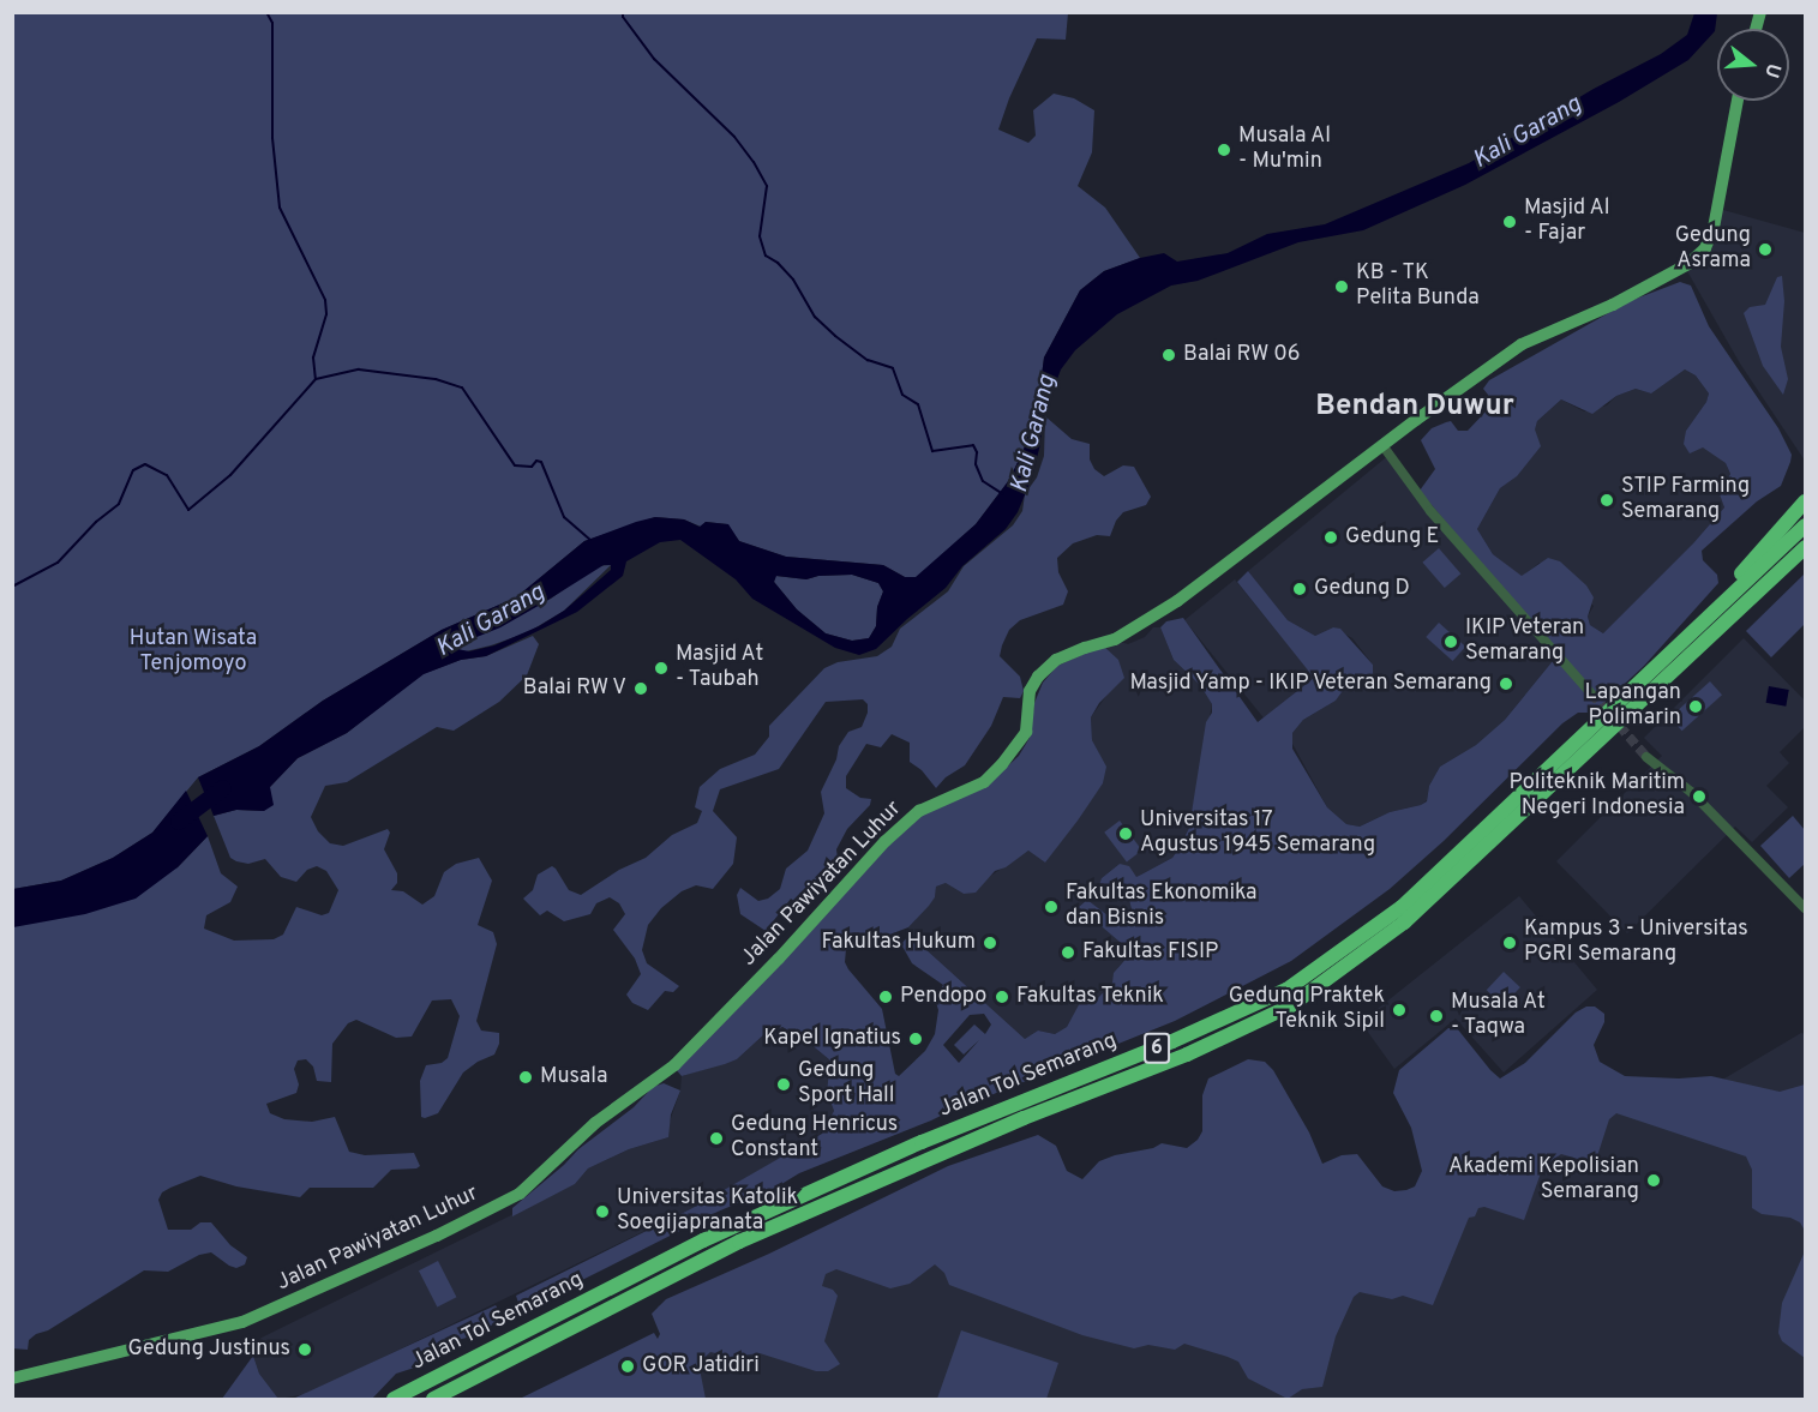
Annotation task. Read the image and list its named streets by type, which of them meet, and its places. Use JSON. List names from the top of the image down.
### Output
{
  "streets": {
    "highway": ["6", "Jalan Tol Semarang"],
    "main road": ["Jalan Pawiyatan Luhur"]
  },
  "districts": ["Bendan Duwur"],
  "water": ["Kali Garang"],
  "parks": ["Hutan Wisata Tenjomoyo"],
  "places": [
    "Musala Al - Mu'min",
    "Masjid Al - Fajar",
    "Gedung Asrama",
    "KB - TK Pelita Bunda",
    "Balai RW 06",
    "STIP Farming Semarang",
    "Gedung E",
    "Gedung D",
    "IKIP Veteran Semarang",
    "Masjid At - Taubah",
    "Masjid Yamp - IKIP Veteran Semarang",
    "Balai RW V",
    "Lapangan Polimarin",
    "Politeknik Maritim Negeri Indonesia",
    "Universitas 17 Agustus 1945 Semarang",
    "Fakultas Ekonomika dan Bisnis",
    "Fakultas Hukum",
    "Kampus 3 - Universitas PGRI Semarang",
    "Fakultas FISIP",
    "Pendopo",
    "Fakultas Teknik",
    "Gedung Praktek Teknik Sipil",
    "Musala At - Taqwa",
    "Kapel Ignatius",
    "Musala",
    "Gedung Sport Hall",
    "Gedung Henricus Constant",
    "Akademi Kepolisian Semarang",
    "Universitas Katolik Soegijapranata",
    "Gedung Justinus",
    "GOR Jatidiri"
  ],
  "north": "right"
}
